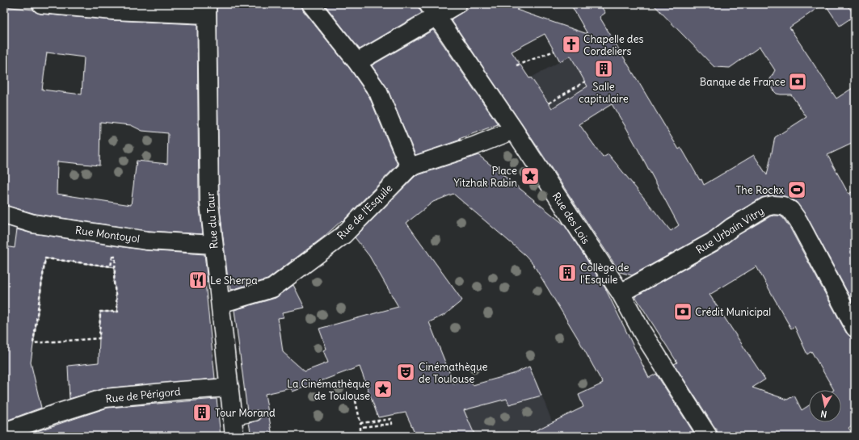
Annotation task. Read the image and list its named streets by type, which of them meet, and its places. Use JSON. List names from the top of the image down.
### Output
{
  "streets": {
    "street": [
      "Rue de l'Esquile",
      "Rue des Lois",
      "Rue du Taur",
      "Rue Urbain Vitry",
      "Rue Montoyol",
      "Rue de Périgord"
    ]
  },
  "crossings": [
    ["Rue de l'Esquile", "Rue des Lois"],
    ["Rue de l'Esquile", "Rue du Taur"],
    ["Rue des Lois", "Rue Urbain Vitry"],
    ["Rue du Taur", "Rue Montoyol"],
    ["Rue du Taur", "Rue de Périgord"]
  ],
  "places": {
    "church": ["Chapelle des Cordeliers"],
    "building": ["Salle capitulaire", "Collège de l'Esquile", "Tour Morand"],
    "bank": ["Banque de France", "Crédit Municipal"],
    "place": ["Place Yitzhak Rabin", "La Cinémathèque de Toulouse"],
    "sports": ["The Rockx"],
    "restaurant": ["Le Sherpa"],
    "theatre": ["Cinémathèque de Toulouse"]
  },
  "north": "bottom"
}
